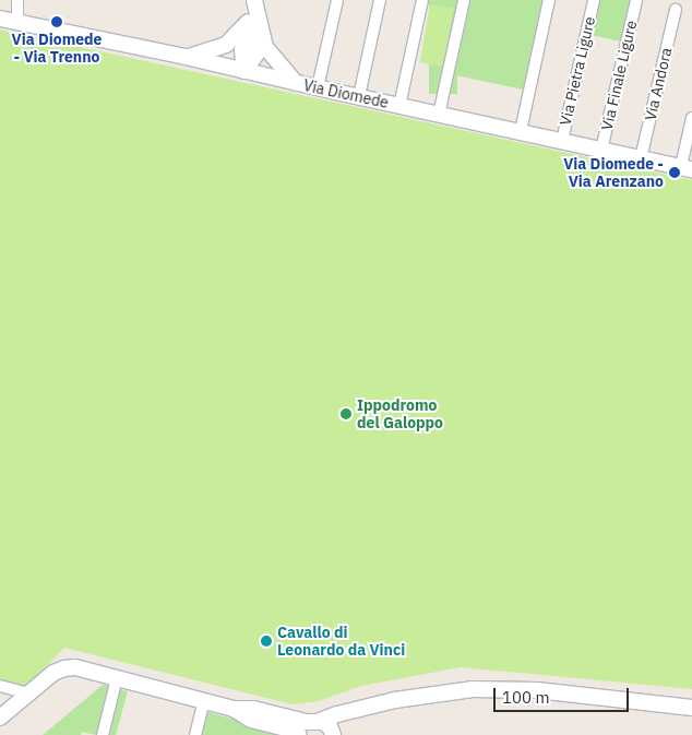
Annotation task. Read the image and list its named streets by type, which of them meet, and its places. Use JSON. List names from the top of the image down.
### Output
{
  "streets": {
    "street": [
      "Via Pietra Ligure",
      "Via Finale Ligure",
      "Via Andora",
      "Via Diomede"
    ]
  },
  "crossings": [
    ["Via Pietra Ligure", "Via Diomede"],
    ["Via Finale Ligure", "Via Diomede"],
    ["Via Andora", "Via Diomede"]
  ],
  "places": [
    "Via Diomede - Via Trenno",
    "Via Diomede - Via Arenzano",
    "Ippodromo del Galoppo",
    "Cavallo di Leonardo da Vinci"
  ],
  "scale_bar": "100 m"
}
